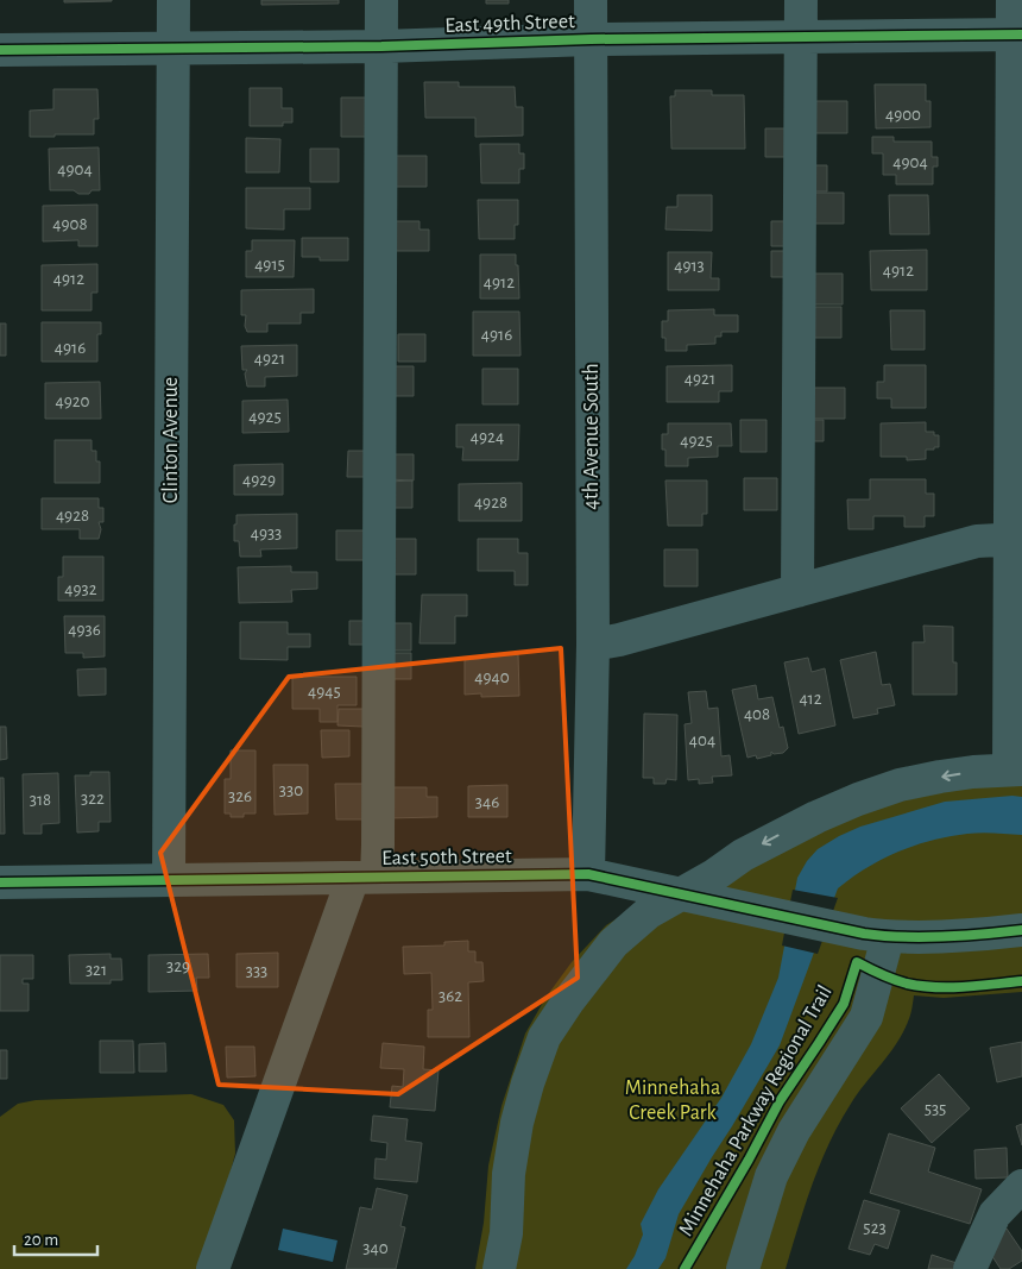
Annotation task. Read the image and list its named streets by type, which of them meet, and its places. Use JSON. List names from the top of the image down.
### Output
{
  "streets": {
    "street": [
      "East 49th Street",
      "4th Avenue South",
      "Clinton Avenue",
      "East 50th Street"
    ],
    "cycle path": ["Minnehaha Parkway Regional Trail"]
  },
  "crossings": [
    ["East 49th Street", "4th Avenue South"],
    ["East 49th Street", "Clinton Avenue"],
    ["4th Avenue South", "East 50th Street"],
    ["Clinton Avenue", "East 50th Street"]
  ],
  "parks": ["Minnehaha Creek Park"],
  "house_numbers": [
    "4900",
    "4904",
    "4904",
    "4908",
    "4915",
    "4913",
    "4912",
    "4912",
    "4912",
    "4916",
    "4916",
    "4921",
    "4921",
    "4920",
    "4925",
    "4924",
    "4925",
    "4929",
    "4928",
    "4928",
    "4933",
    "4932",
    "4936",
    "4940",
    "4945",
    "412",
    "408",
    "404",
    "330",
    "326",
    "322",
    "318",
    "346",
    "329",
    "321",
    "333",
    "362",
    "535",
    "523",
    "340"
  ],
  "scale_bar": "20 m"
}
